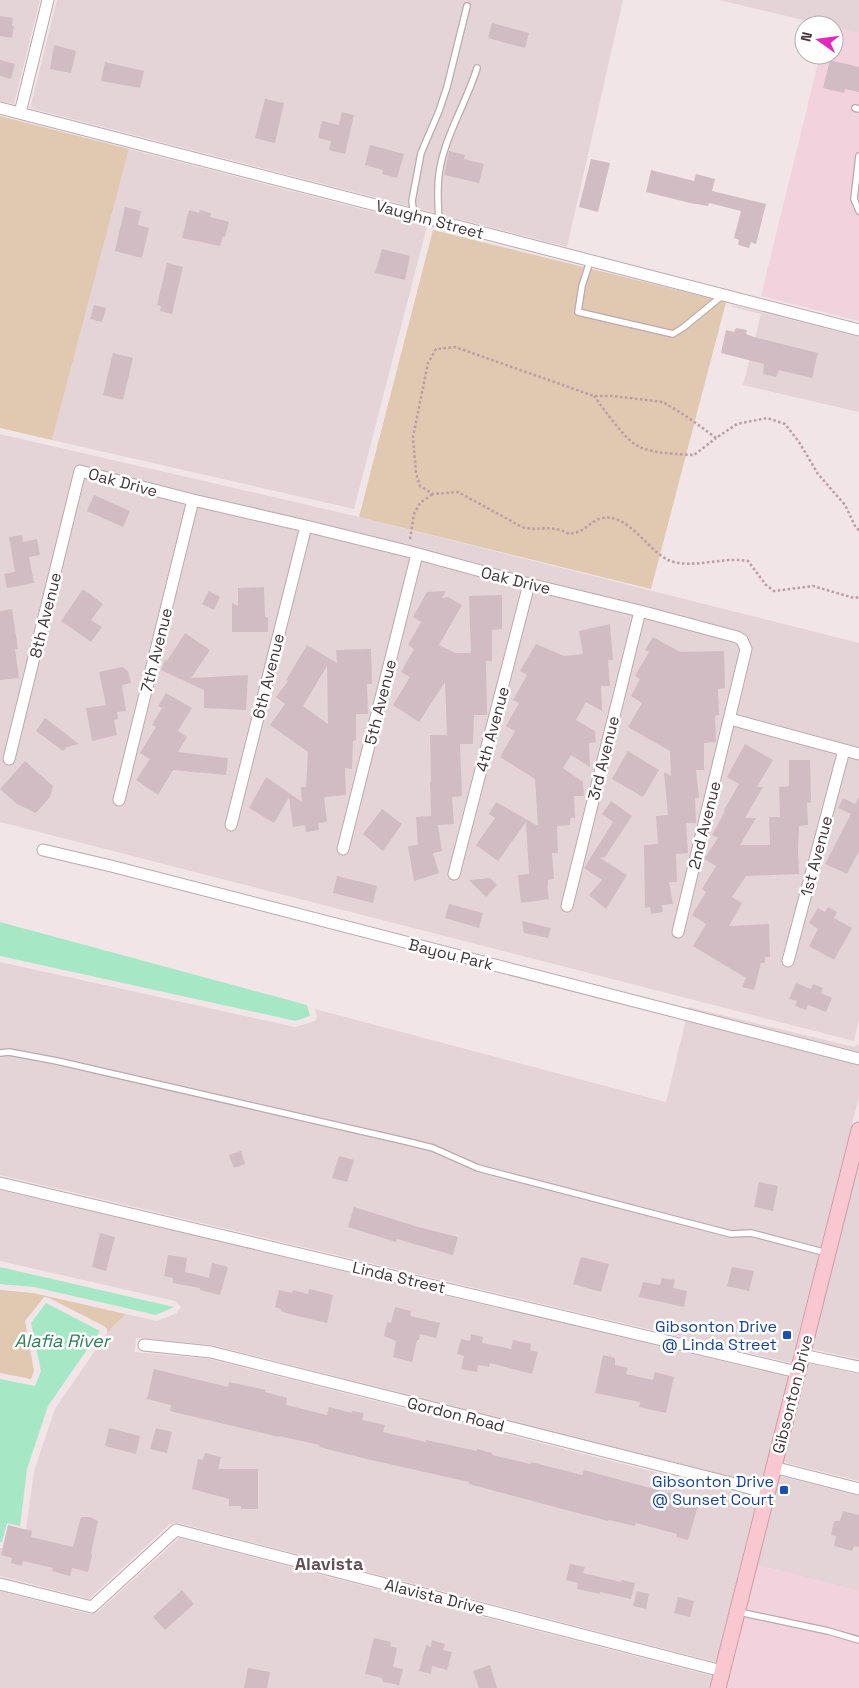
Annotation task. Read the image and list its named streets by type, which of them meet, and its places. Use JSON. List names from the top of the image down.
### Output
{
  "streets": {
    "main road": ["Gibsonton Drive"],
    "street": [
      "Vaughn Street",
      "Oak Drive",
      "8th Avenue",
      "7th Avenue",
      "6th Avenue",
      "5th Avenue",
      "4th Avenue",
      "3rd Avenue",
      "2nd Avenue",
      "1st Avenue",
      "Bayou Park",
      "Linda Street",
      "Gordon Road",
      "Alavista Drive"
    ]
  },
  "crossings": [
    ["Oak Drive", "8th Avenue"],
    ["Oak Drive", "7th Avenue"],
    ["Oak Drive", "6th Avenue"],
    ["Oak Drive", "5th Avenue"],
    ["Oak Drive", "4th Avenue"],
    ["Oak Drive", "3rd Avenue"],
    ["Oak Drive", "2nd Avenue"],
    ["Linda Street", "Gibsonton Drive"],
    ["Gibsonton Drive", "Gordon Road"],
    ["Gibsonton Drive", "Alavista Drive"]
  ],
  "districts": ["Alavista"],
  "water": ["Alafia River"],
  "places": {
    "transit": ["Gibsonton Drive @ Linda Street", "Gibsonton Drive @ Sunset Court"]
  },
  "north": "left"
}
